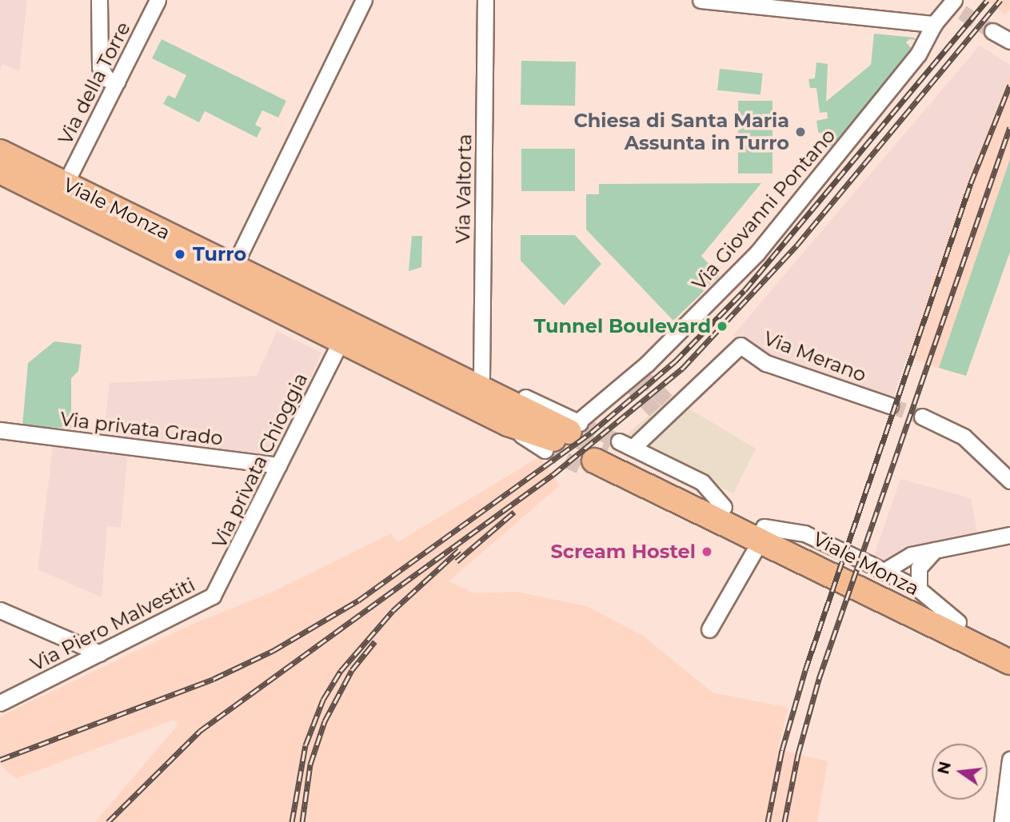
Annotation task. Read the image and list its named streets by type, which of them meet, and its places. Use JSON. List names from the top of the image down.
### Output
{
  "streets": {
    "main road": ["Viale Monza"],
    "street": [
      "Via della Torre",
      "Via Valtorta",
      "Via Giovanni Pontano",
      "Via Merano",
      "Via privata Grado",
      "Via privata Chioggia",
      "Via Piero Malvestiti"
    ]
  },
  "crossings": [
    ["Via della Torre", "Viale Monza"],
    ["Via Valtorta", "Viale Monza"],
    ["Viale Monza", "Via Giovanni Pontano"],
    ["Viale Monza", "Via Merano"],
    ["Viale Monza", "Via privata Chioggia"],
    ["Via privata Grado", "Via privata Chioggia"],
    ["Via privata Chioggia", "Via Piero Malvestiti"]
  ],
  "places": [
    "Chiesa di Santa Maria Assunta in Turro",
    "Turro",
    "Tunnel Boulevard",
    "Scream Hostel"
  ],
  "north": "left"
}
